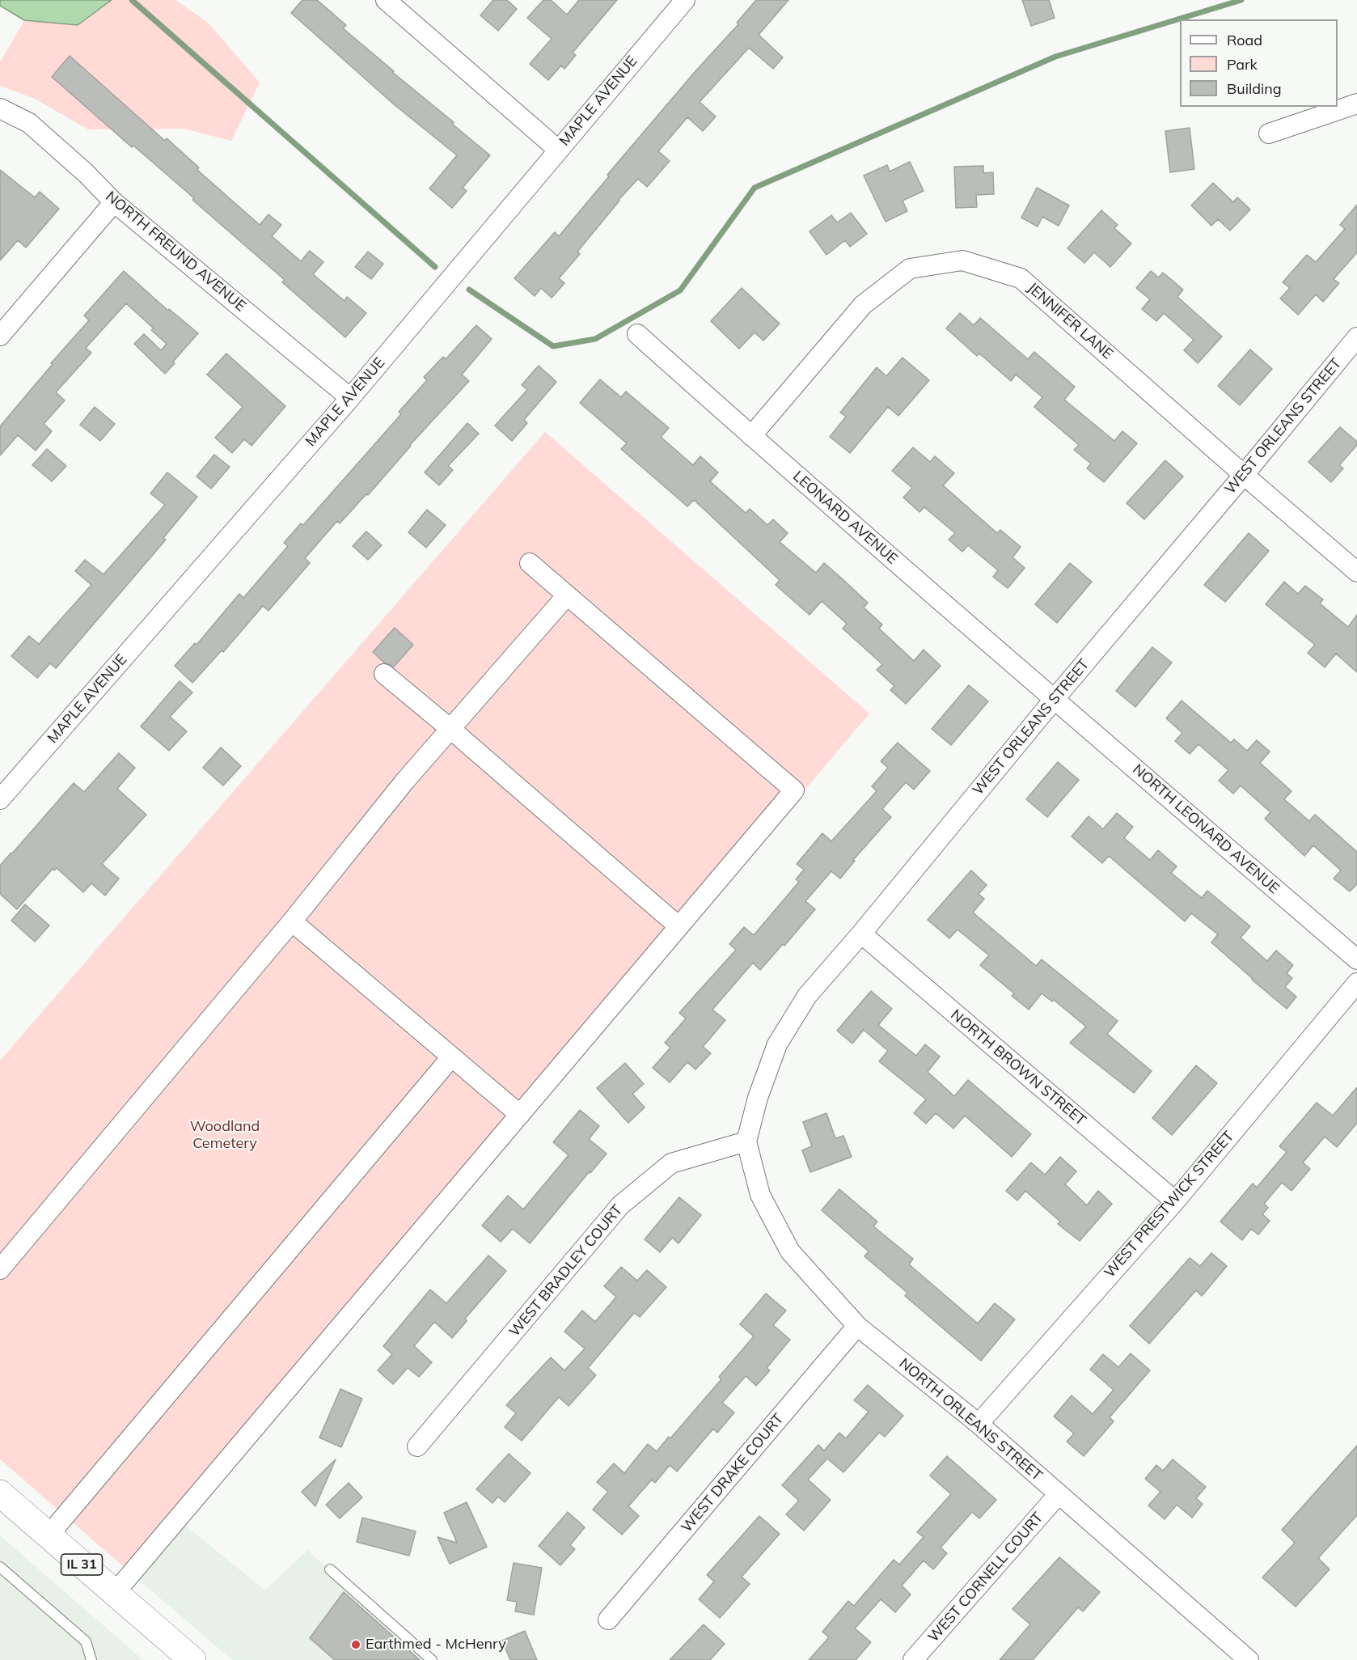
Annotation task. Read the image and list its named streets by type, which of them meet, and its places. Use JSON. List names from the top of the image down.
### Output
{
  "streets": {
    "main road": ["IL 31"],
    "street": [
      "MAPLE AVENUE",
      "NORTH FREUND AVENUE",
      "JENNIFER LANE",
      "WEST ORLEANS STREET",
      "LEONARD AVENUE",
      "NORTH LEONARD AVENUE",
      "NORTH BROWN STREET",
      "WEST PRESTWICK STREET",
      "WEST BRADLEY COURT",
      "NORTH ORLEANS STREET",
      "WEST DRAKE COURT",
      "WEST CORNELL COURT"
    ]
  },
  "crossings": [
    ["MAPLE AVENUE", "NORTH FREUND AVENUE"],
    ["JENNIFER LANE", "WEST ORLEANS STREET"],
    ["JENNIFER LANE", "LEONARD AVENUE"],
    ["WEST ORLEANS STREET", "LEONARD AVENUE"],
    ["WEST ORLEANS STREET", "NORTH LEONARD AVENUE"],
    ["WEST ORLEANS STREET", "NORTH BROWN STREET"],
    ["WEST ORLEANS STREET", "WEST BRADLEY COURT"],
    ["WEST ORLEANS STREET", "NORTH ORLEANS STREET"],
    ["LEONARD AVENUE", "NORTH LEONARD AVENUE"],
    ["NORTH BROWN STREET", "WEST PRESTWICK STREET"],
    ["WEST PRESTWICK STREET", "NORTH ORLEANS STREET"],
    ["WEST BRADLEY COURT", "NORTH ORLEANS STREET"],
    ["NORTH ORLEANS STREET", "WEST DRAKE COURT"],
    ["NORTH ORLEANS STREET", "WEST CORNELL COURT"]
  ],
  "parks": ["Woodland Cemetery"],
  "places": ["Earthmed - McHenry"],
  "legend": ["Road", "Park", "Building"]
}
